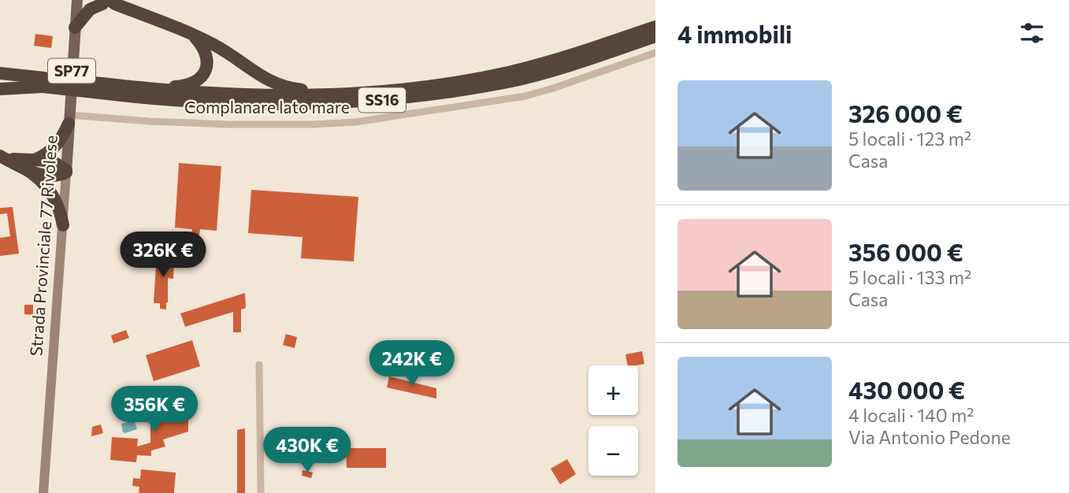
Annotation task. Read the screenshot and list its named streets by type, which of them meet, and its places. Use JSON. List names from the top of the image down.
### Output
{
  "streets": {
    "highway": ["SS16"],
    "main road": ["SP77", "Strada Provinciale 77 Rivolese"],
    "street": ["Complanare lato mare"]
  },
  "crossings": [
    ["Complanare lato mare", "Strada Provinciale 77 Rivolese"]
  ],
  "page": {
    "heading": "4 immobili",
    "list": [
      {
        "name": "326 000 €",
        "note": "5 locali · 123 m² · Casa"
      },
      {
        "name": "356 000 €",
        "note": "5 locali · 133 m² · Casa"
      },
      {
        "name": "430 000 €",
        "note": "4 locali · 140 m² · Via Antonio Pedone"
      }
    ],
    "price": [
      "326K €",
      "242K €",
      "356K €",
      "430K €"
    ],
    "map_buttons": ["+", "−"]
  }
}
